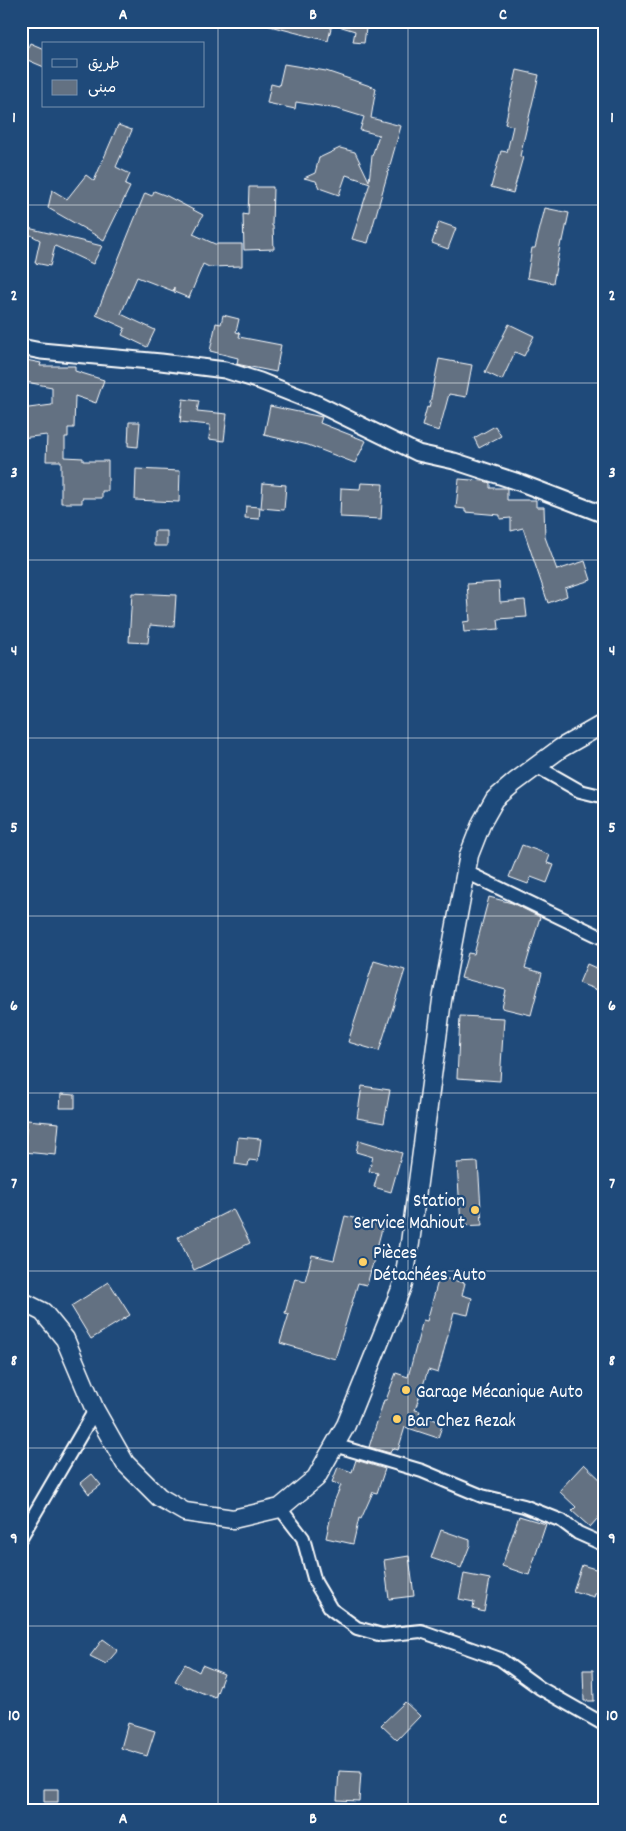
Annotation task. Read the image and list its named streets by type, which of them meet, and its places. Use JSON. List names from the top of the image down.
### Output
{
  "places": [
    "Station Service Mahiout",
    "Pièces Détachées Auto",
    "Garage Mécanique Auto",
    "Bar Chez Rezak"
  ],
  "legend": ["طريق", "مبنى"],
  "grid": {
    "columns": ["A", "B", "C"],
    "rows": [
      "1",
      "2",
      "3",
      "4",
      "5",
      "6",
      "7",
      "8",
      "9",
      "10"
    ]
  }
}
